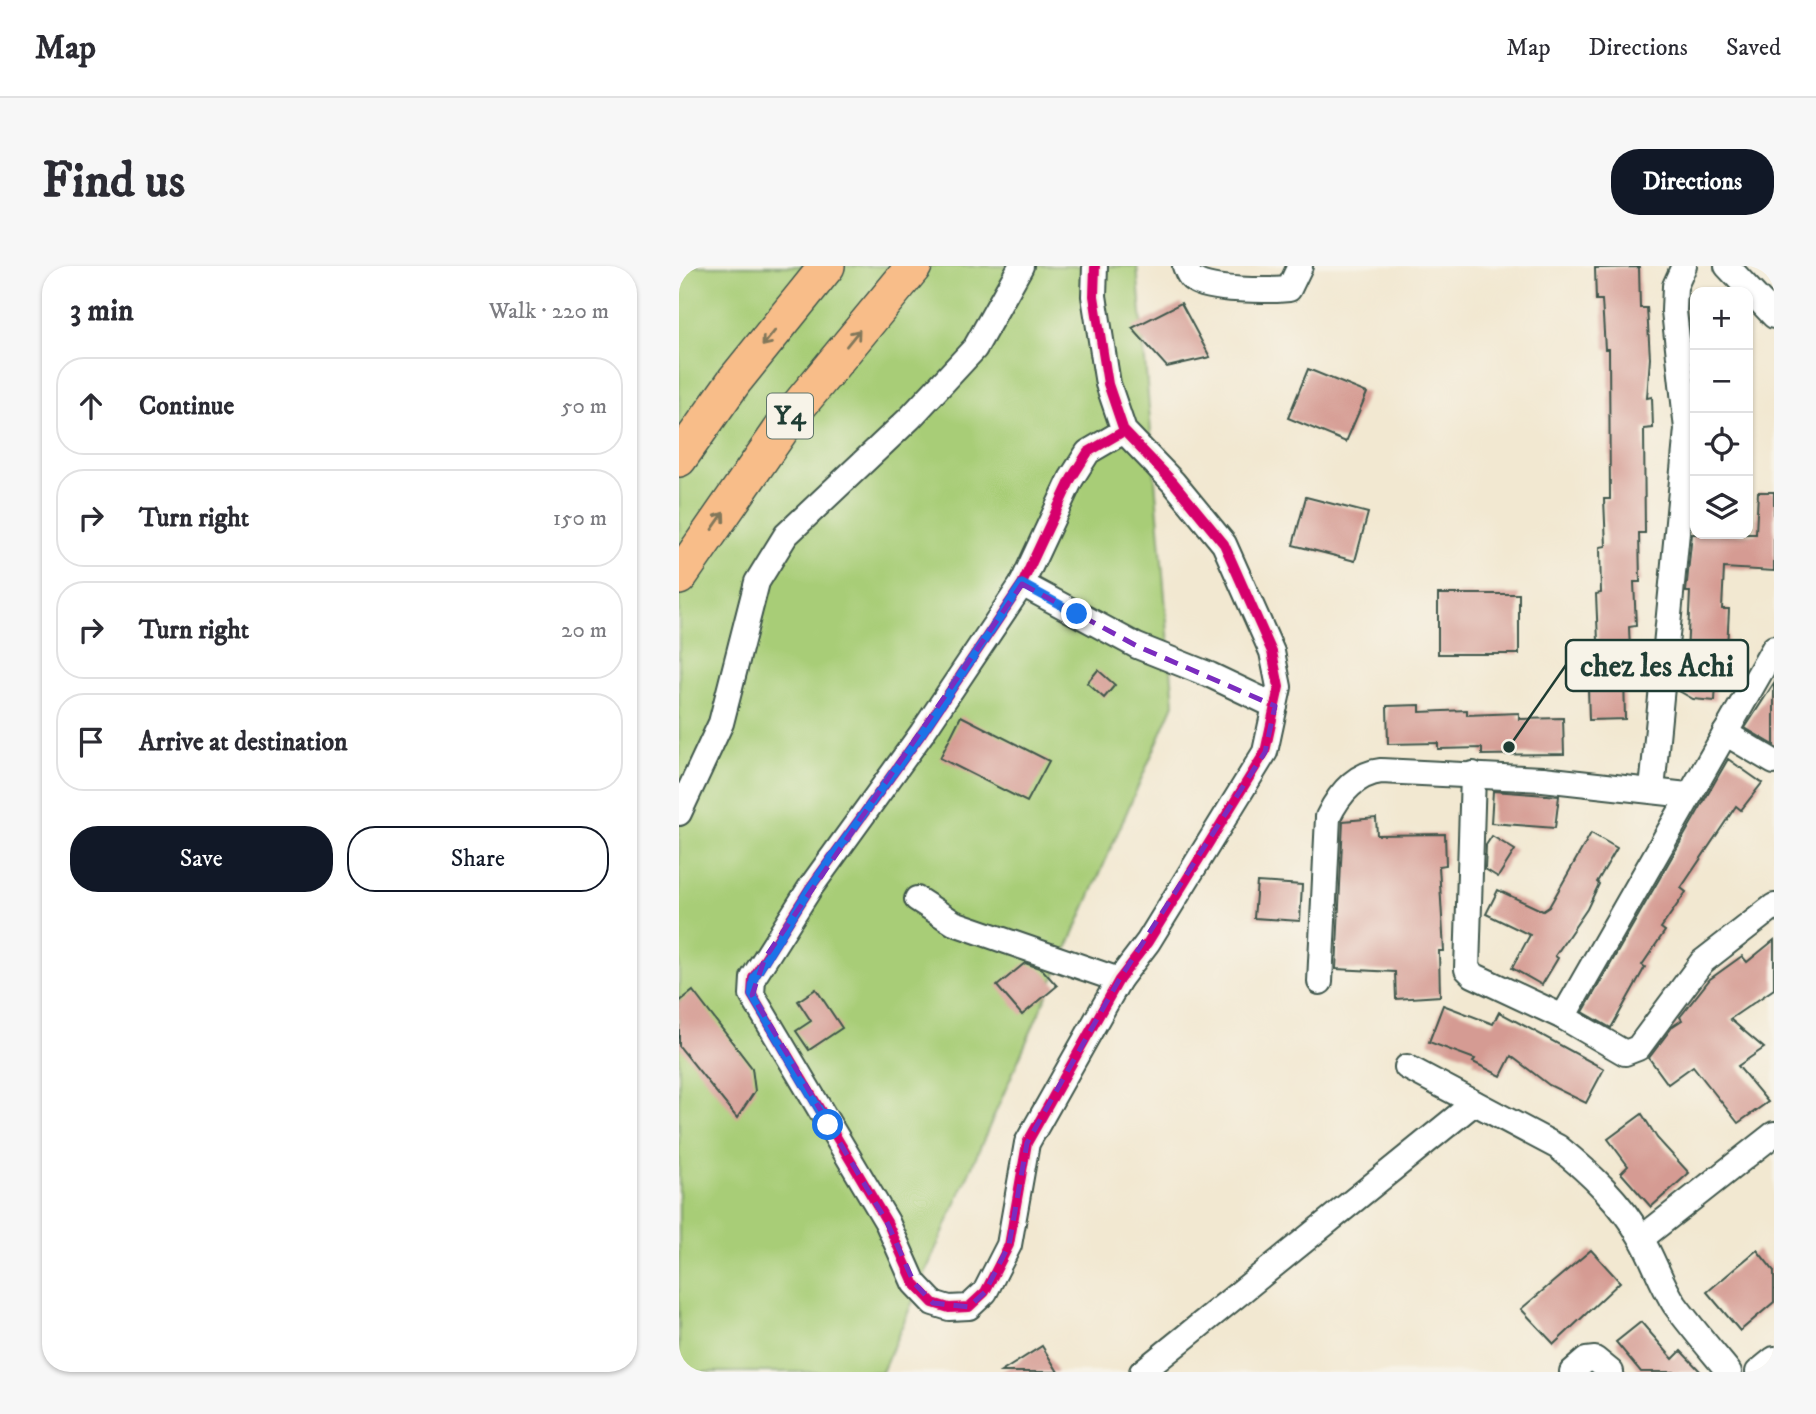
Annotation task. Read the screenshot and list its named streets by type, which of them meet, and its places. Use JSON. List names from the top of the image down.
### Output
{
  "streets": {
    "highway": ["Y4"]
  },
  "places": ["chez les Achi"],
  "page": {
    "header": "Map",
    "nav": ["Map", "Directions", "Saved"],
    "buttons": [
      "Directions",
      ["Save", "Share"]
    ],
    "title": "Find us",
    "heading": ["3 min", "Walk · 220 m"],
    "map_buttons": ["+", "−"],
    "list": [
      ["Continue", "50 m"],
      ["Turn right", "150 m"],
      ["Turn right", "20 m"],
      "Arrive at destination"
    ]
  }
}
